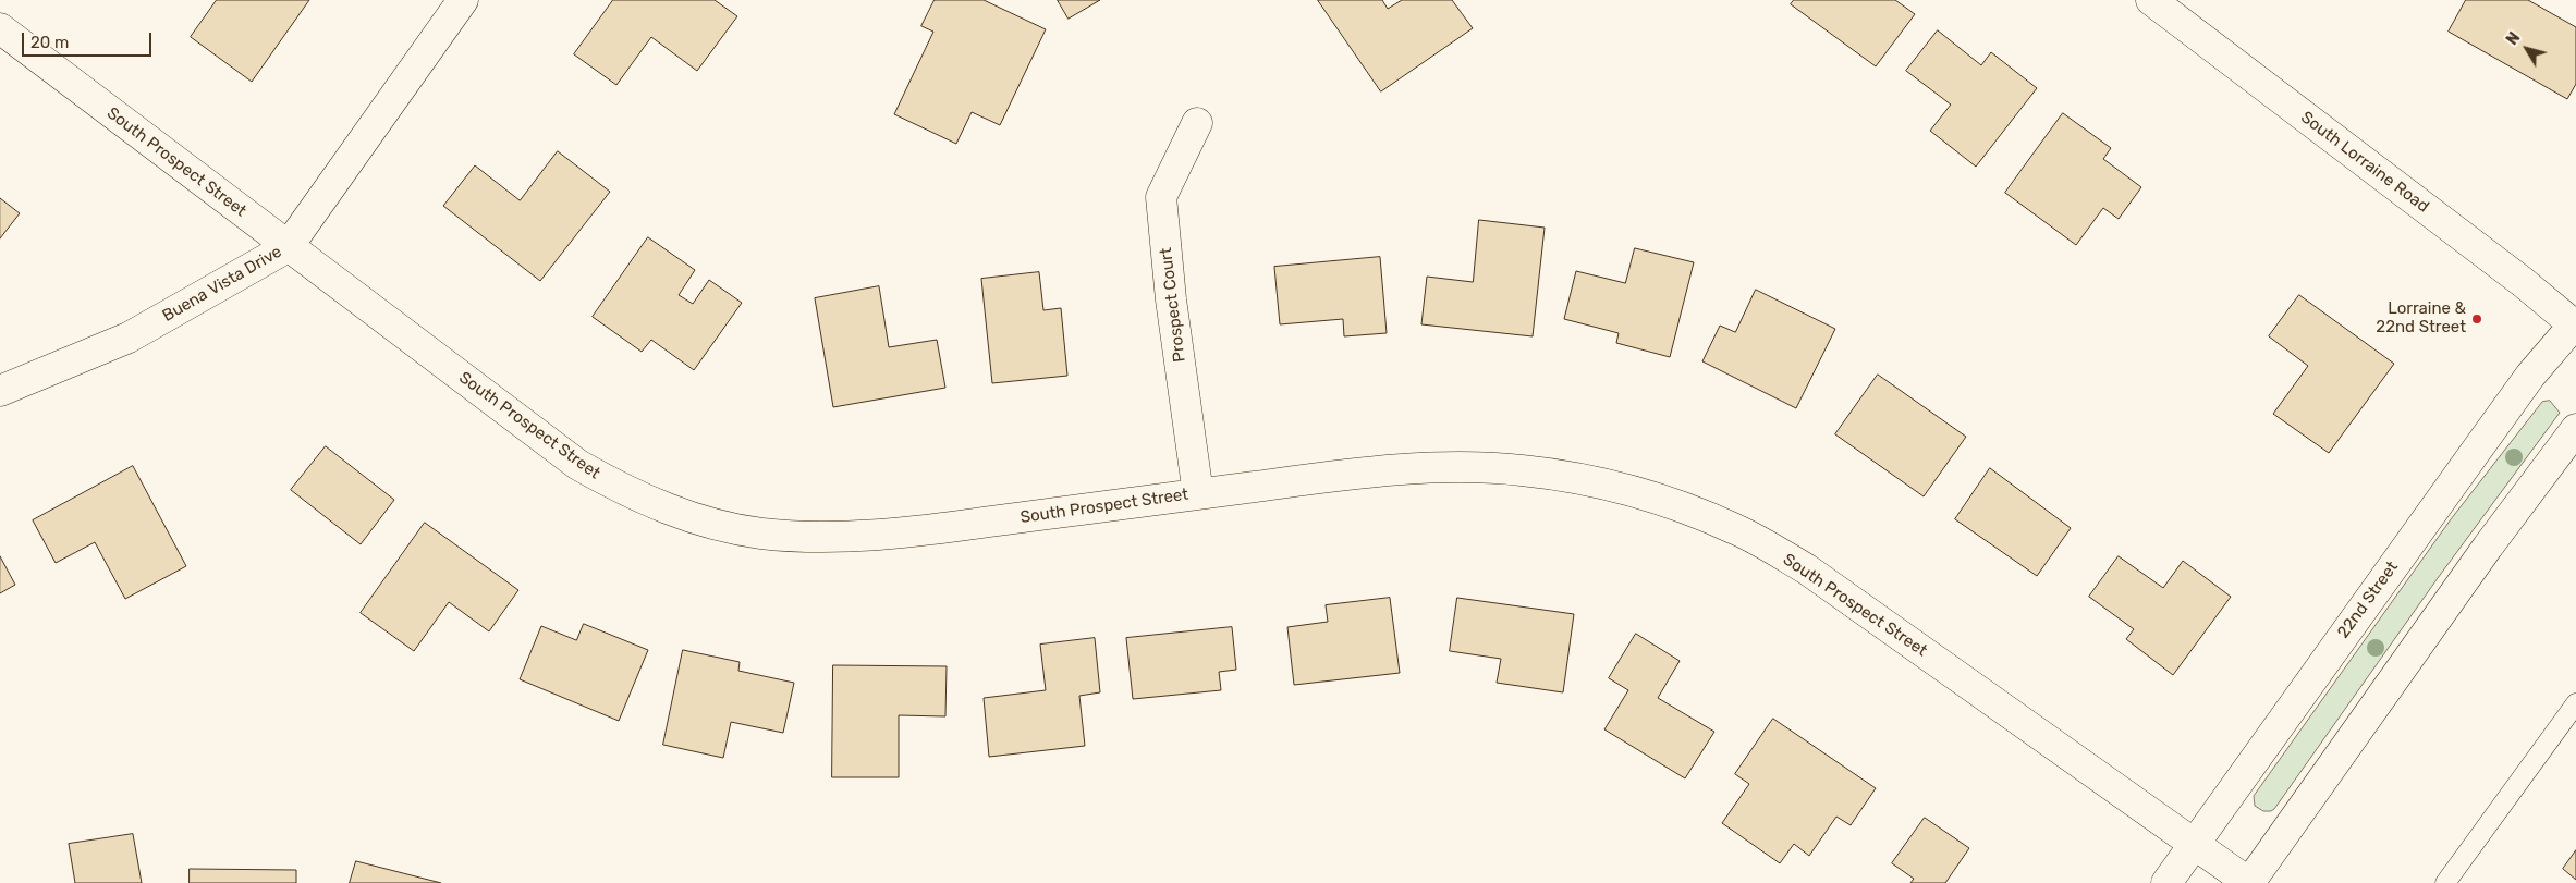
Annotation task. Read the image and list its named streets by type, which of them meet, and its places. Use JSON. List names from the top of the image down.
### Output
{
  "streets": {
    "street": [
      "South Prospect Street",
      "South Lorraine Road",
      "Buena Vista Drive",
      "Prospect Court",
      "22nd Street"
    ]
  },
  "crossings": [
    ["South Prospect Street", "Buena Vista Drive"],
    ["South Prospect Street", "Prospect Court"],
    ["South Prospect Street", "22nd Street"],
    ["South Lorraine Road", "22nd Street"]
  ],
  "places": ["Lorraine & 22nd Street"],
  "scale_bar": "20 m",
  "north": "top left"
}
